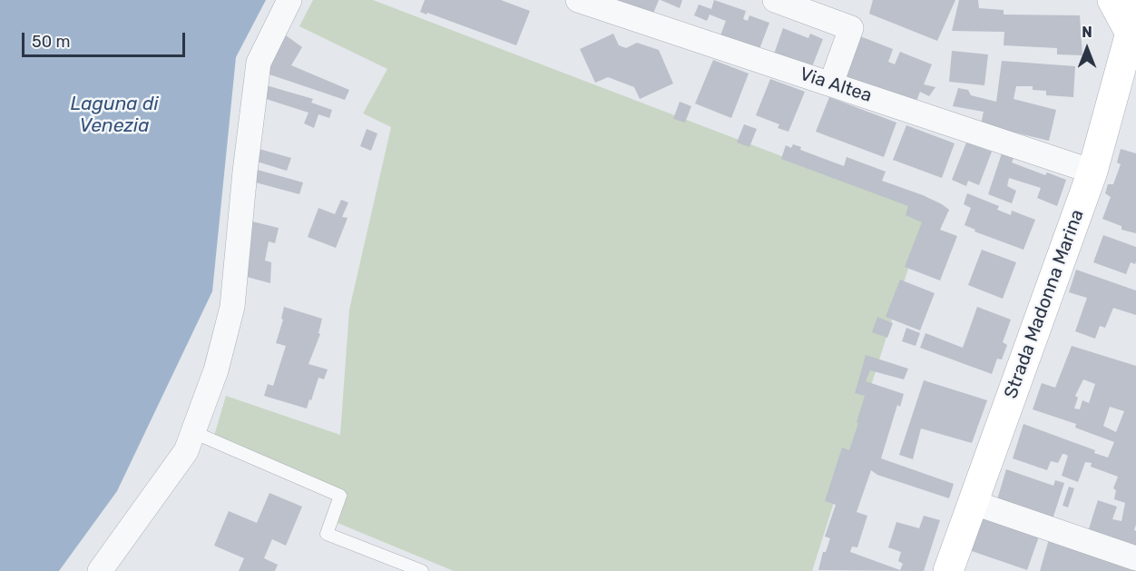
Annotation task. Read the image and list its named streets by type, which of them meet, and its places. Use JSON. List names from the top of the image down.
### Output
{
  "streets": {
    "street": ["Via Altea", "Strada Madonna Marina"]
  },
  "crossings": [
    ["Via Altea", "Strada Madonna Marina"]
  ],
  "water": ["Laguna di Venezia"],
  "scale_bar": "50 m",
  "north": "top"
}
